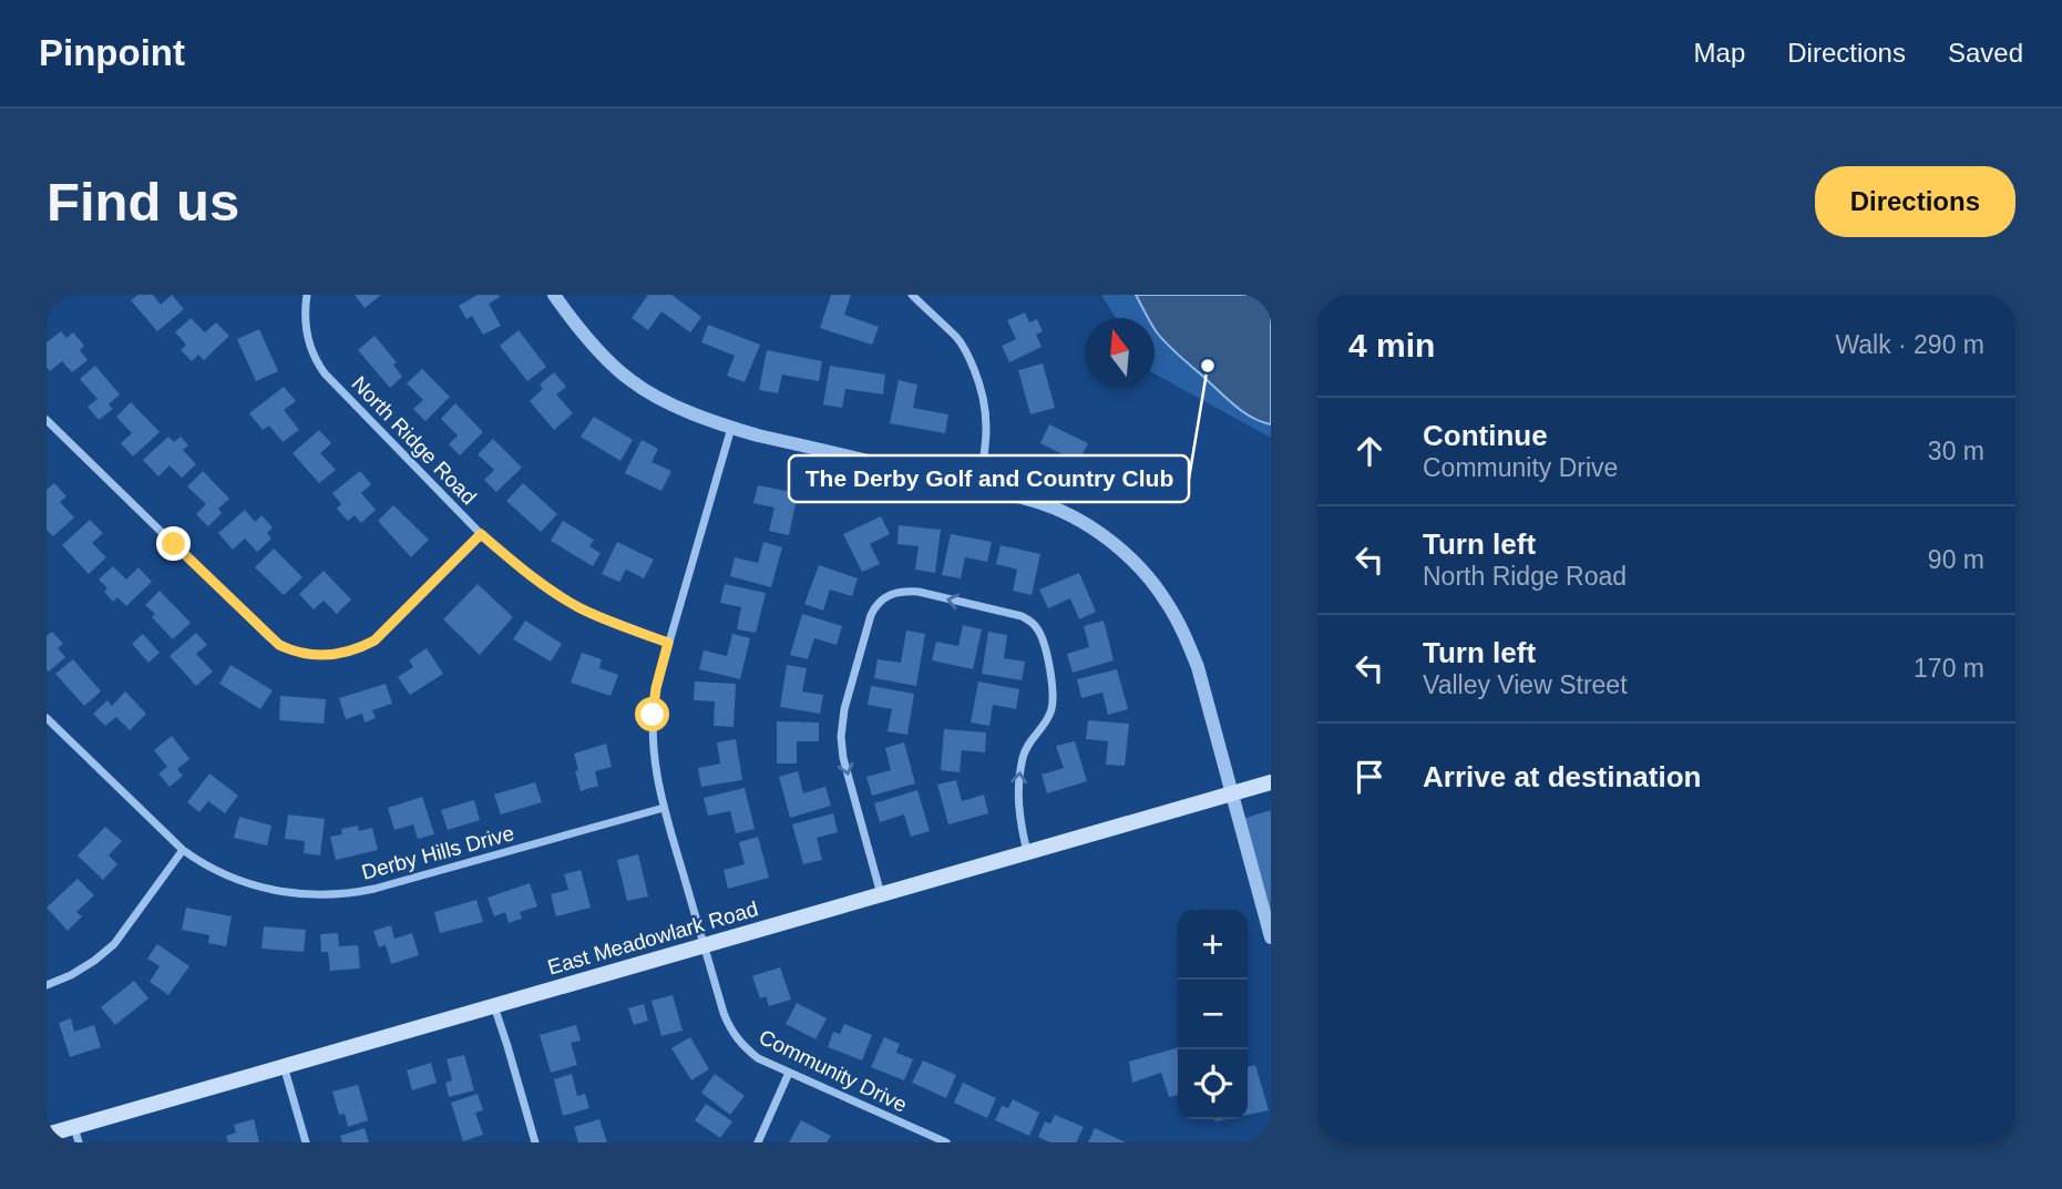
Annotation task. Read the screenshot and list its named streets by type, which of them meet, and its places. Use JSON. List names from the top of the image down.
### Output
{
  "streets": {
    "main road": ["East Meadowlark Road"],
    "street": ["North Ridge Road", "Derby Hills Drive", "Community Drive"]
  },
  "crossings": [
    ["North Ridge Road", "Community Drive"],
    ["Derby Hills Drive", "Community Drive"],
    ["East Meadowlark Road", "Community Drive"]
  ],
  "places": ["The Derby Golf and Country Club"],
  "north": "top",
  "page": {
    "header": "Pinpoint",
    "nav": ["Map", "Directions", "Saved"],
    "buttons": "Directions",
    "title": "Find us",
    "heading": ["4 min", "Walk · 290 m"],
    "list": [
      ["Continue", "Community Drive", "30 m"],
      ["Turn left", "North Ridge Road", "90 m"],
      ["Turn left", "Valley View Street", "170 m"],
      "Arrive at destination"
    ],
    "map_buttons": ["+", "−"]
  }
}
